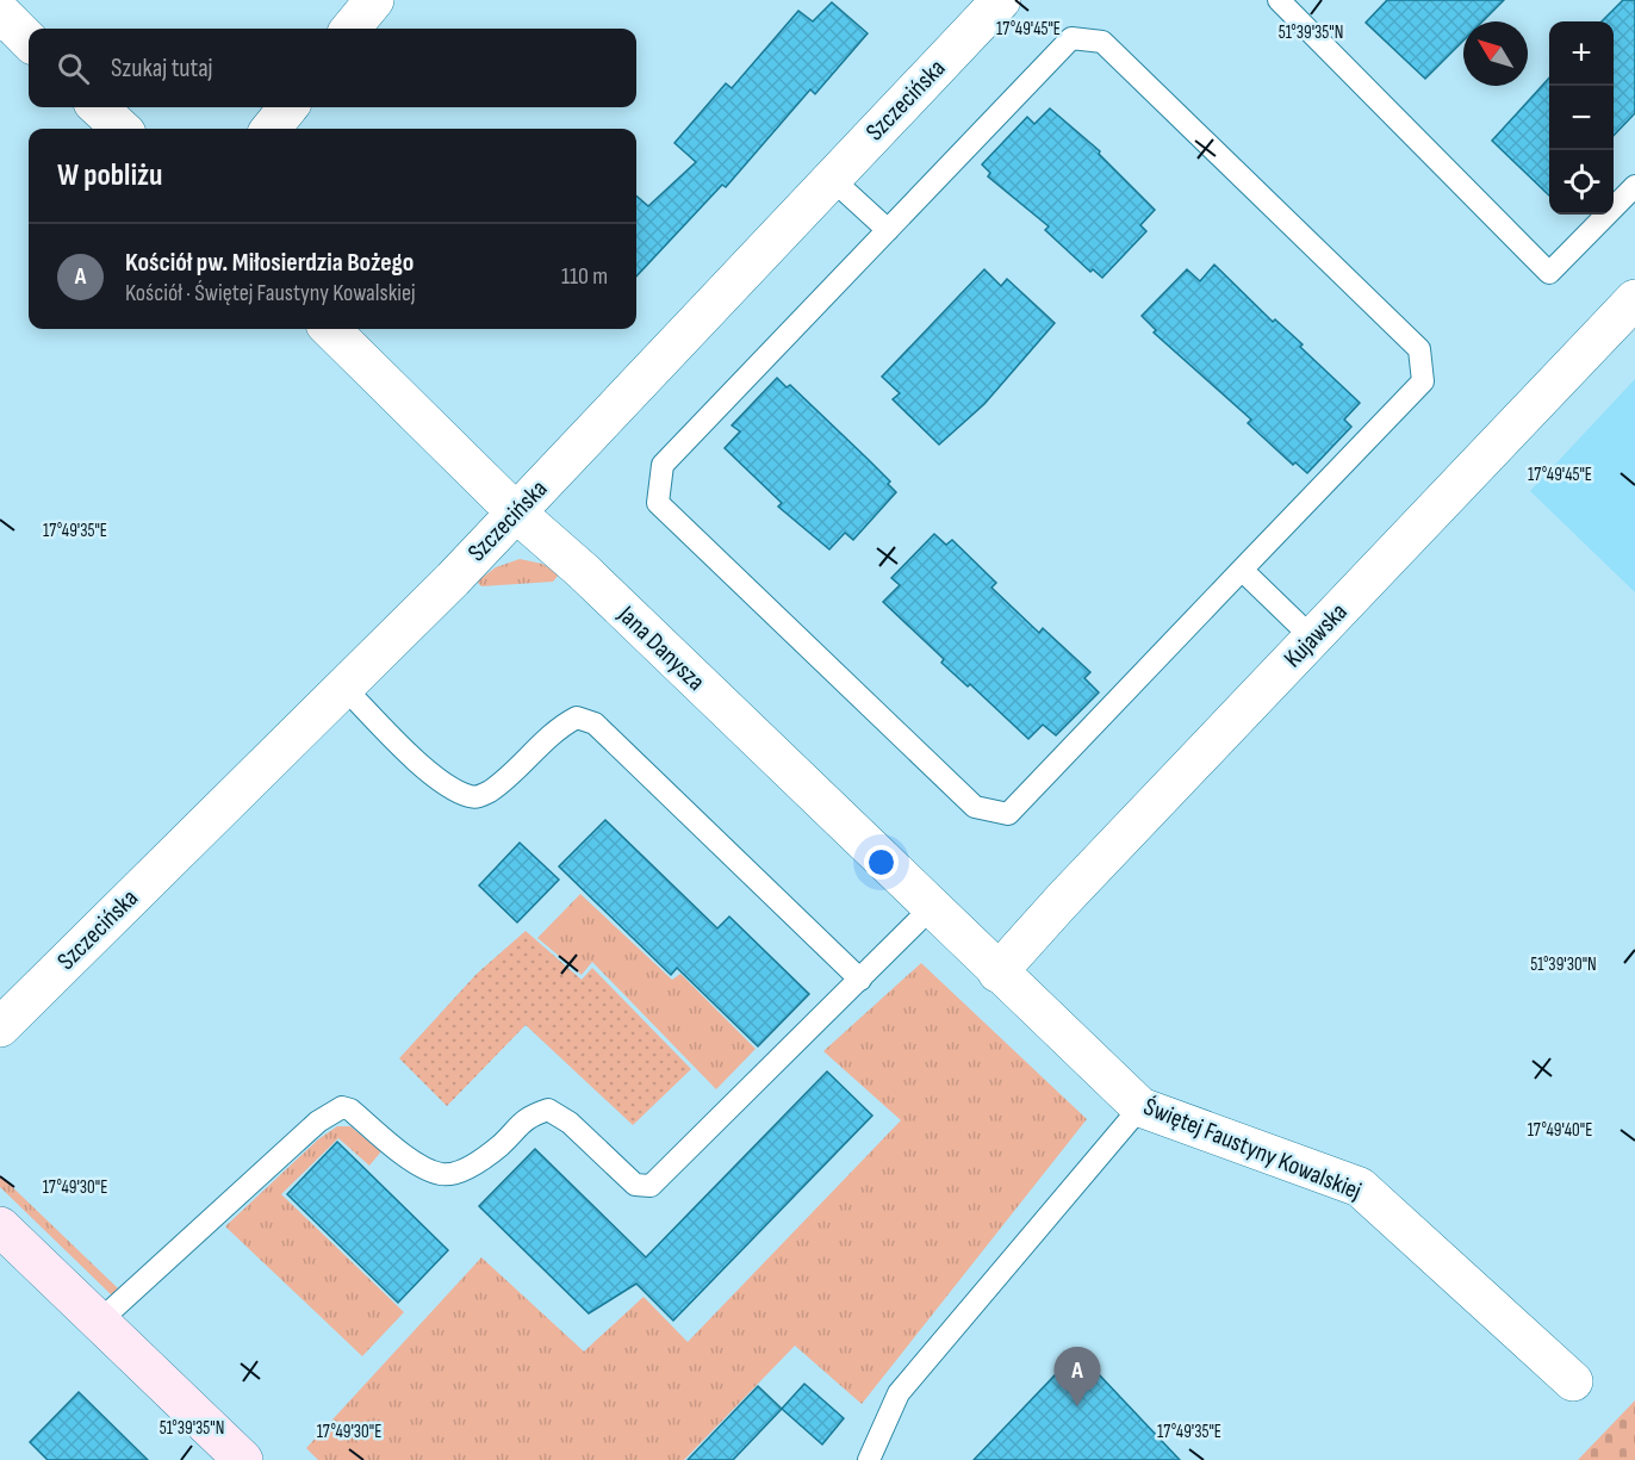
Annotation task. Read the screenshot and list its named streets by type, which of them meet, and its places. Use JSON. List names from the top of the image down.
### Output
{
  "streets": {
    "street": [
      "Szczecińska",
      "Kujawska",
      "Jana Danysza",
      "Świętej Faustyny Kowalskiej"
    ]
  },
  "crossings": [
    ["Szczecińska", "Jana Danysza"],
    ["Kujawska", "Jana Danysza"],
    ["Kujawska", "Świętej Faustyny Kowalskiej"],
    ["Jana Danysza", "Świętej Faustyny Kowalskiej"]
  ],
  "north": "top left",
  "page": {
    "map_buttons": ["+", "−"],
    "search": "Szukaj tutaj",
    "heading": "W pobliżu",
    "list": [
      {
        "mark": "A",
        "name": "Kościół pw. Miłosierdzia Bożego",
        "note": "Kościół · Świętej Faustyny Kowalskiej",
        "value": "110 m"
      }
    ],
    "pins": "A"
  },
  "coordinates": [
    "17°49'45\"E",
    "51°39'35\"N",
    "17°49'35\"E",
    "51°39'30\"N",
    "17°49'40\"E",
    "17°49'30\"E"
  ]
}
